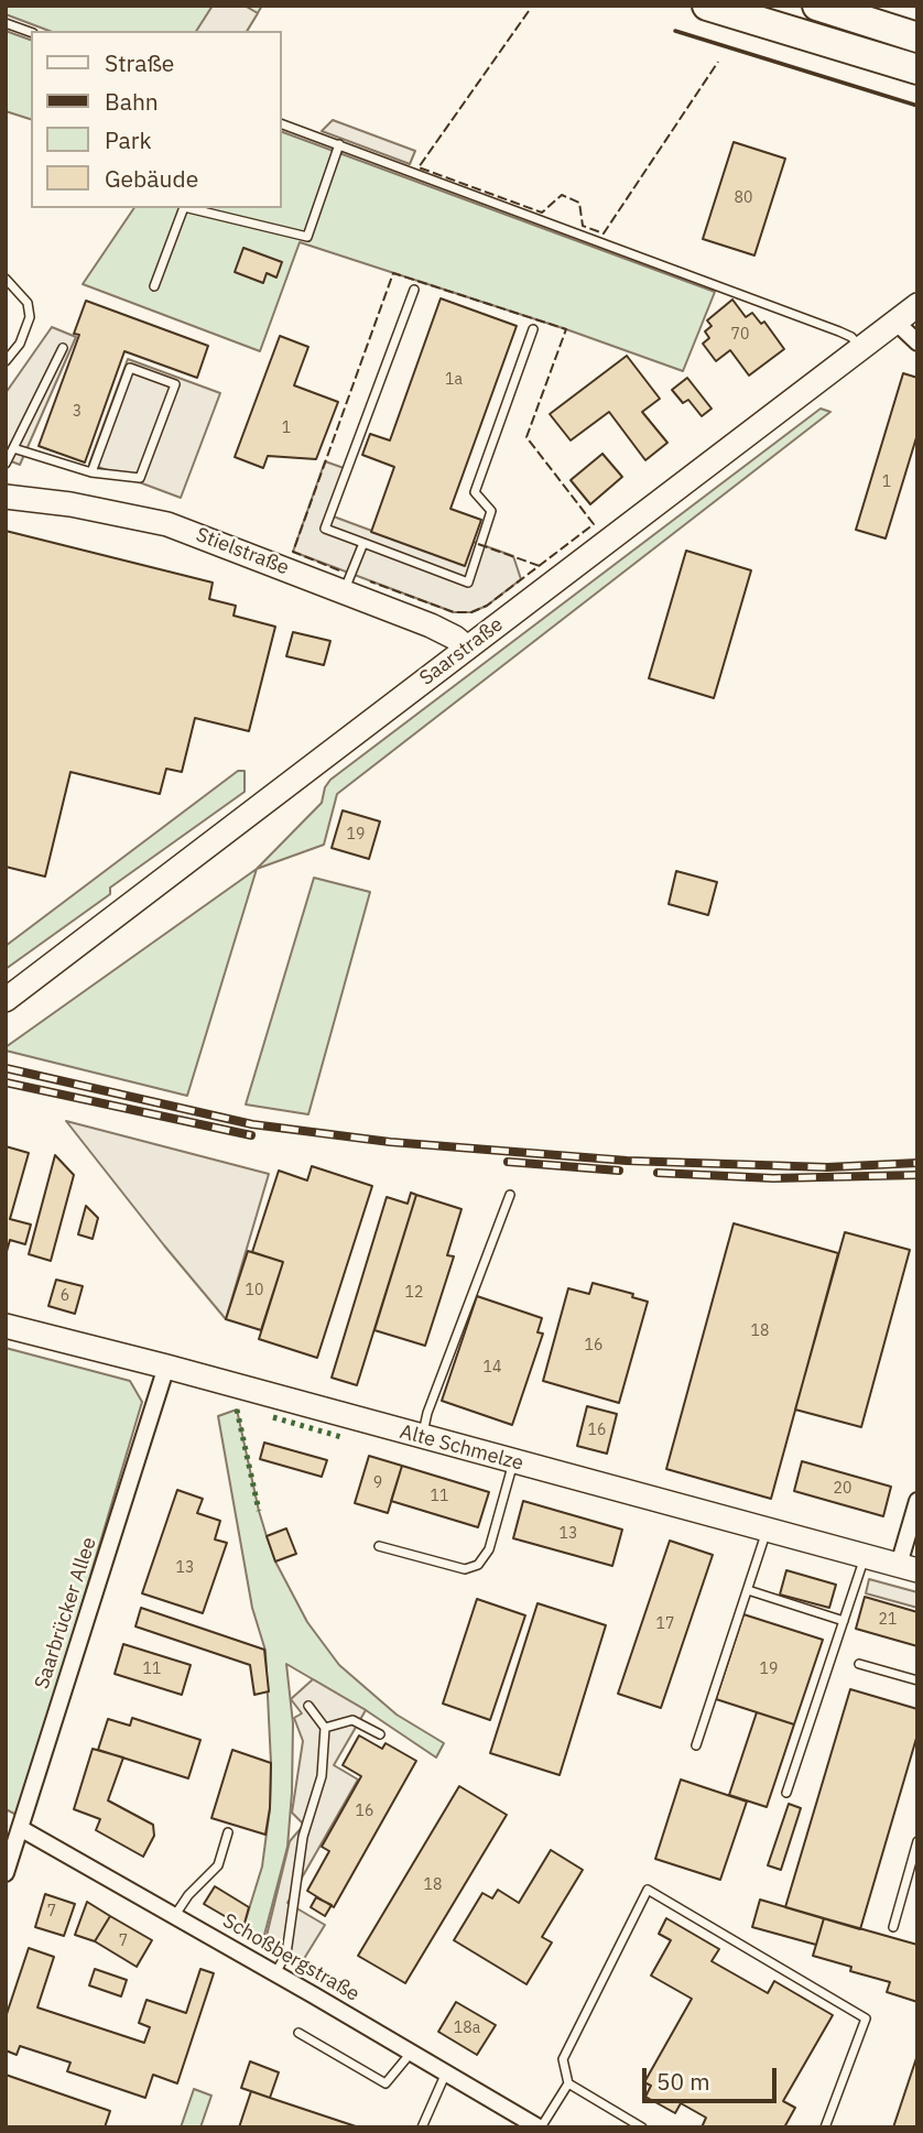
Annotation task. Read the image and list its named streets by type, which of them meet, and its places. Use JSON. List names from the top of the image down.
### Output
{
  "streets": {
    "street": [
      "Stielstraße",
      "Saarstraße",
      "Alte Schmelze",
      "Saarbrücker Allee",
      "Schoßbergstraße"
    ]
  },
  "crossings": [
    ["Stielstraße", "Saarstraße"],
    ["Alte Schmelze", "Saarbrücker Allee"],
    ["Saarbrücker Allee", "Schoßbergstraße"]
  ],
  "house_numbers": [
    "80",
    "70",
    "1a",
    "3",
    "1",
    "1",
    "19",
    "10",
    "12",
    "6",
    "18",
    "16",
    "14",
    "16",
    "9",
    "20",
    "11",
    "13",
    "13",
    "21",
    "17",
    "11",
    "19",
    "16",
    "18",
    "7",
    "7",
    "18a"
  ],
  "legend": [
    "Straße",
    "Bahn",
    "Park",
    "Gebäude"
  ],
  "scale_bar": "50 m"
}
